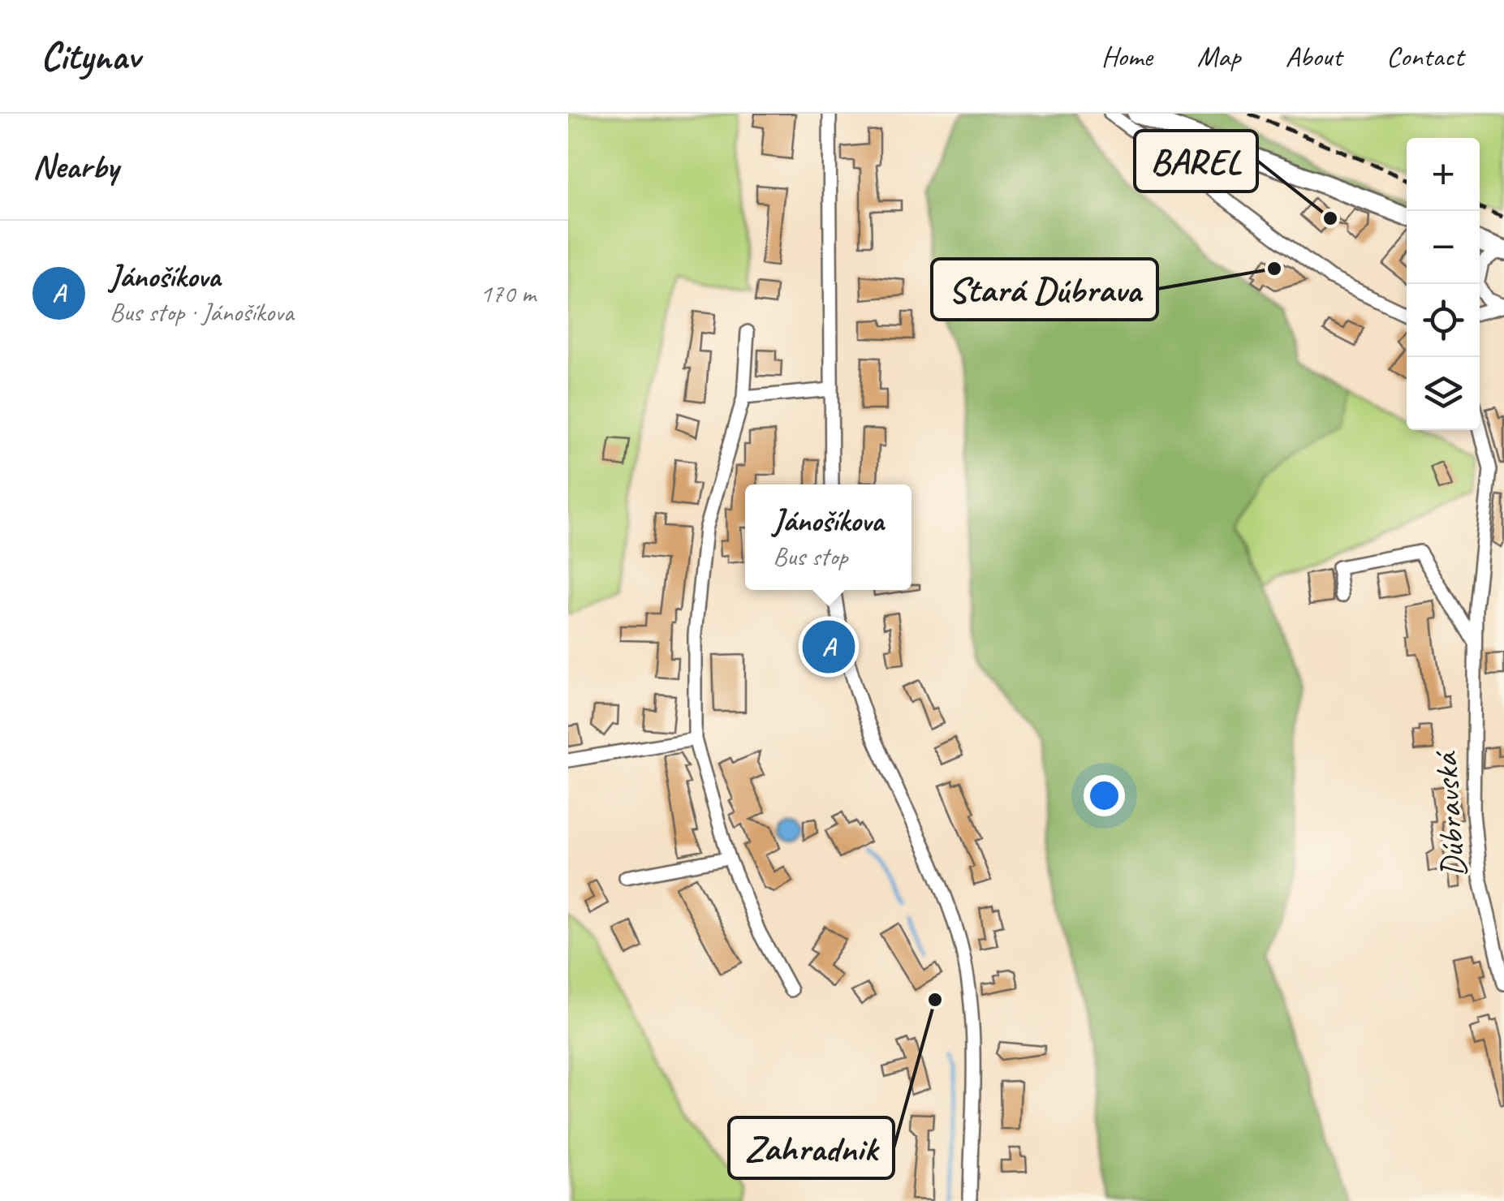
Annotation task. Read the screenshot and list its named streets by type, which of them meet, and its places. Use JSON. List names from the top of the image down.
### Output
{
  "streets": {
    "street": ["Dúbravská"]
  },
  "places": ["BAREL", "Stará Dúbrava", "Zahradnik"],
  "page": {
    "header": "Citynav",
    "nav": [
      "Home",
      "Map",
      "About",
      "Contact"
    ],
    "heading": "Nearby",
    "map_buttons": ["+", "−"],
    "list": [
      {
        "mark": "A",
        "name": "Jánošíkova",
        "note": "Bus stop · Jánošíkova",
        "value": "170 m"
      }
    ],
    "popup": ["Jánošíkova", "Bus stop"],
    "pins": "A"
  }
}
